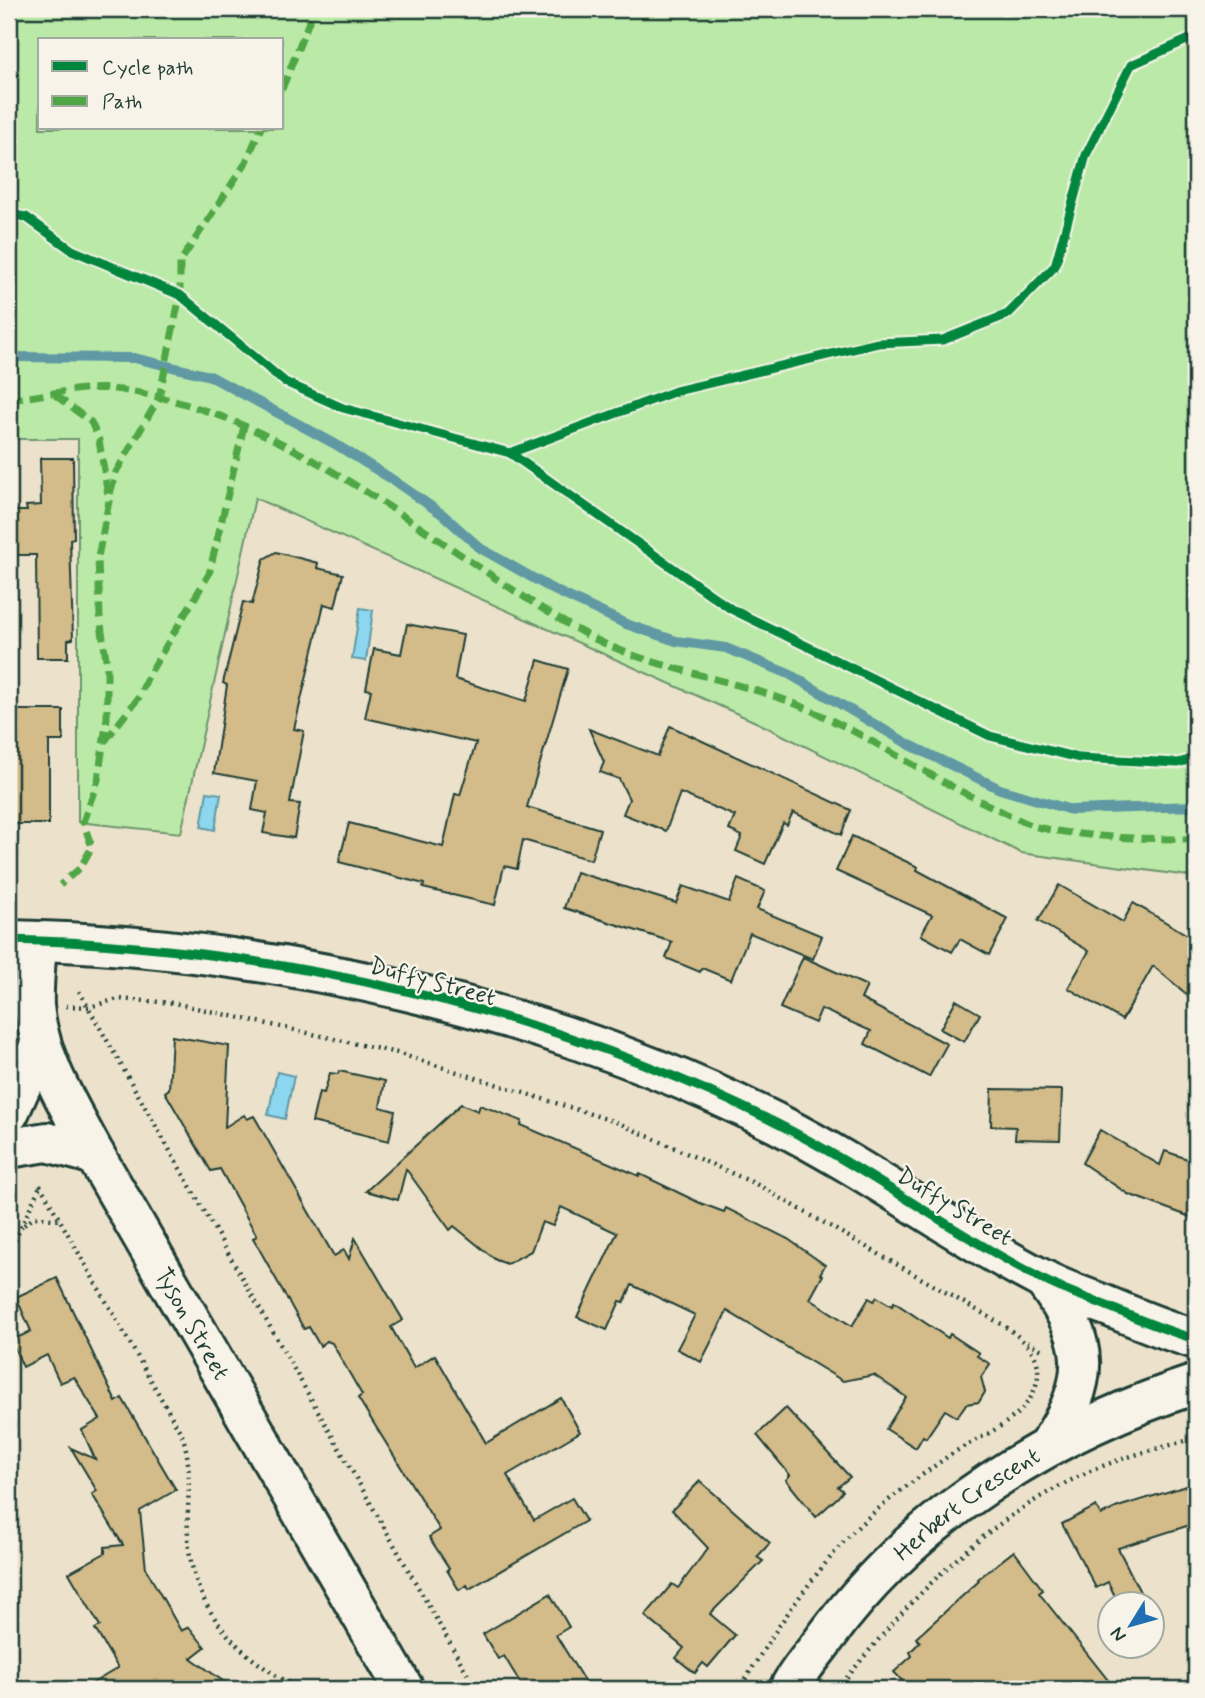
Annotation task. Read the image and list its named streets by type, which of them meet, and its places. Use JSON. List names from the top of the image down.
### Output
{
  "streets": {
    "street": ["Duffy Street", "Tyson Street", "Herbert Crescent"]
  },
  "crossings": [
    ["Duffy Street", "Tyson Street"]
  ],
  "legend": ["Cycle path", "Path"],
  "north": "bottom left"
}
